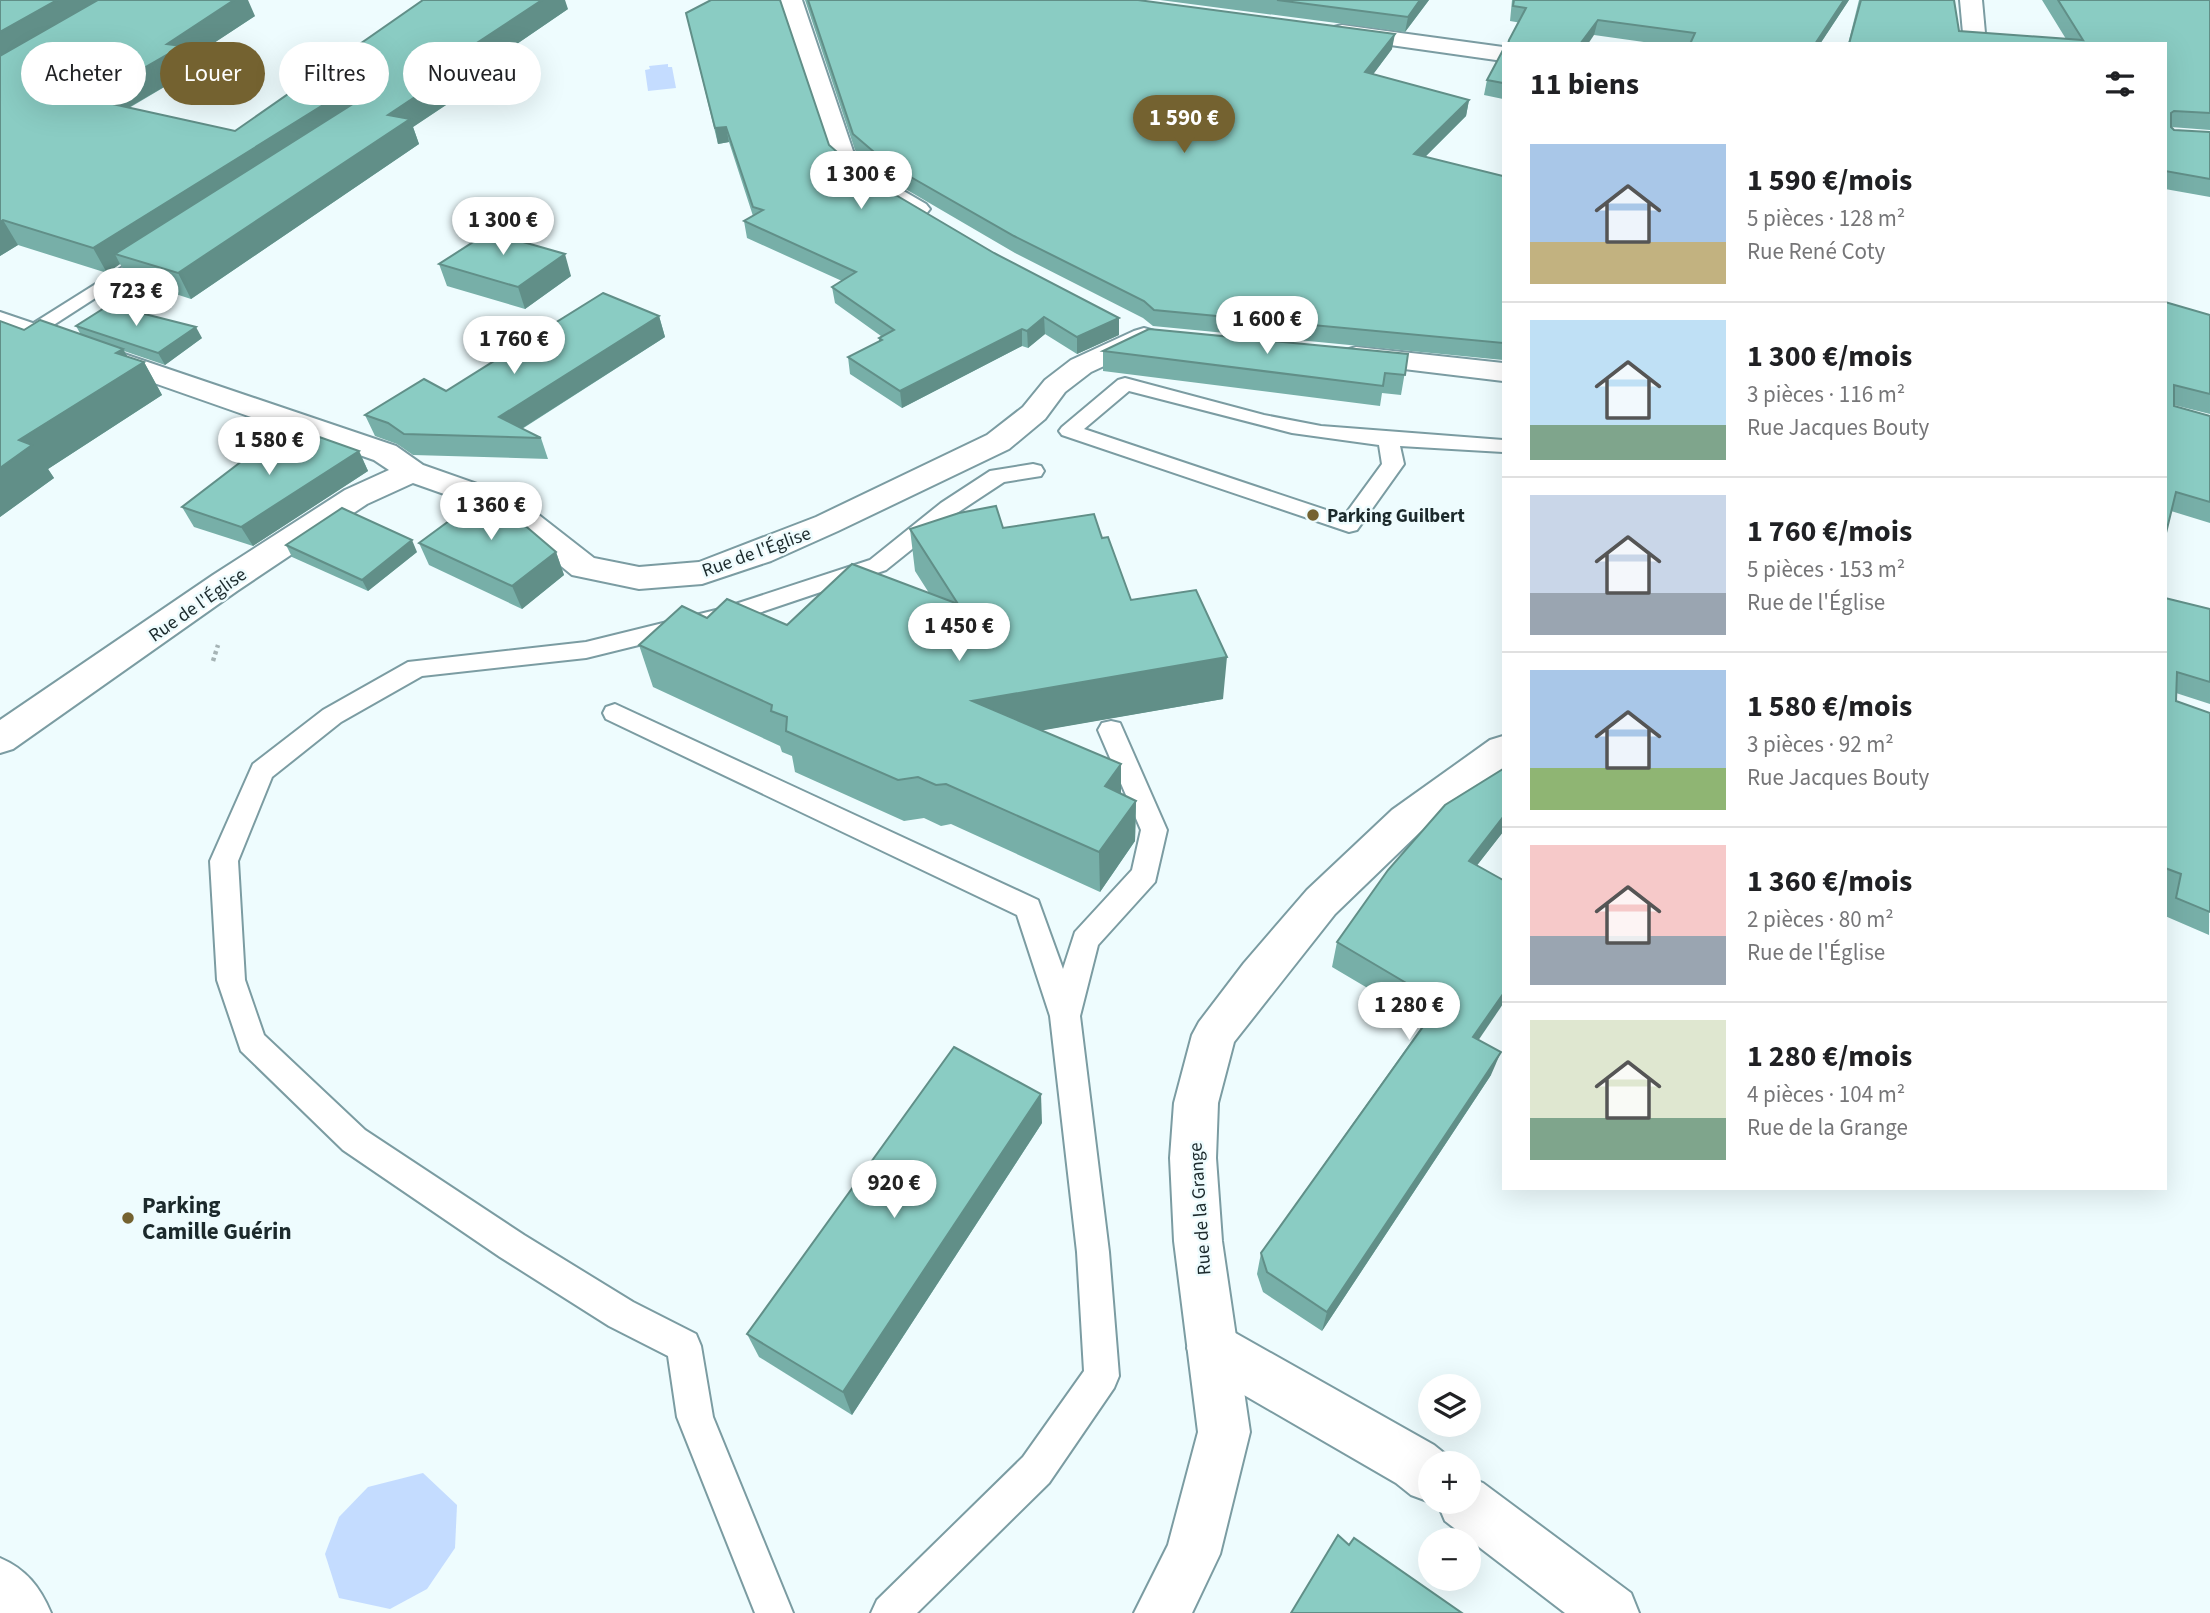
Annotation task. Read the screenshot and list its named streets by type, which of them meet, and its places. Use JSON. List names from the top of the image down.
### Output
{
  "streets": {
    "street": ["Rue de l'Église", "Rue de la Grange"]
  },
  "places": ["Parking Guilbert", "Parking Camille Guérin"],
  "page": {
    "chip": [
      "Acheter",
      "Louer",
      "Filtres",
      "Nouveau"
    ],
    "heading": "11 biens",
    "price": [
      "1 590 €",
      "1 300 €",
      "1 300 €",
      "723 €",
      "1 600 €",
      "1 760 €",
      "1 580 €",
      "1 360 €",
      "1 450 €",
      "1 280 €",
      "920 €"
    ],
    "list": [
      {
        "name": "1 590 €/mois",
        "note": "5 pièces · 128 m² · Rue René Coty"
      },
      {
        "name": "1 300 €/mois",
        "note": "3 pièces · 116 m² · Rue Jacques Bouty"
      },
      {
        "name": "1 760 €/mois",
        "note": "5 pièces · 153 m² · Rue de l'Église"
      },
      {
        "name": "1 580 €/mois",
        "note": "3 pièces · 92 m² · Rue Jacques Bouty"
      },
      {
        "name": "1 360 €/mois",
        "note": "2 pièces · 80 m² · Rue de l'Église"
      },
      {
        "name": "1 280 €/mois",
        "note": "4 pièces · 104 m² · Rue de la Grange"
      }
    ],
    "map_buttons": ["+", "−"]
  }
}
